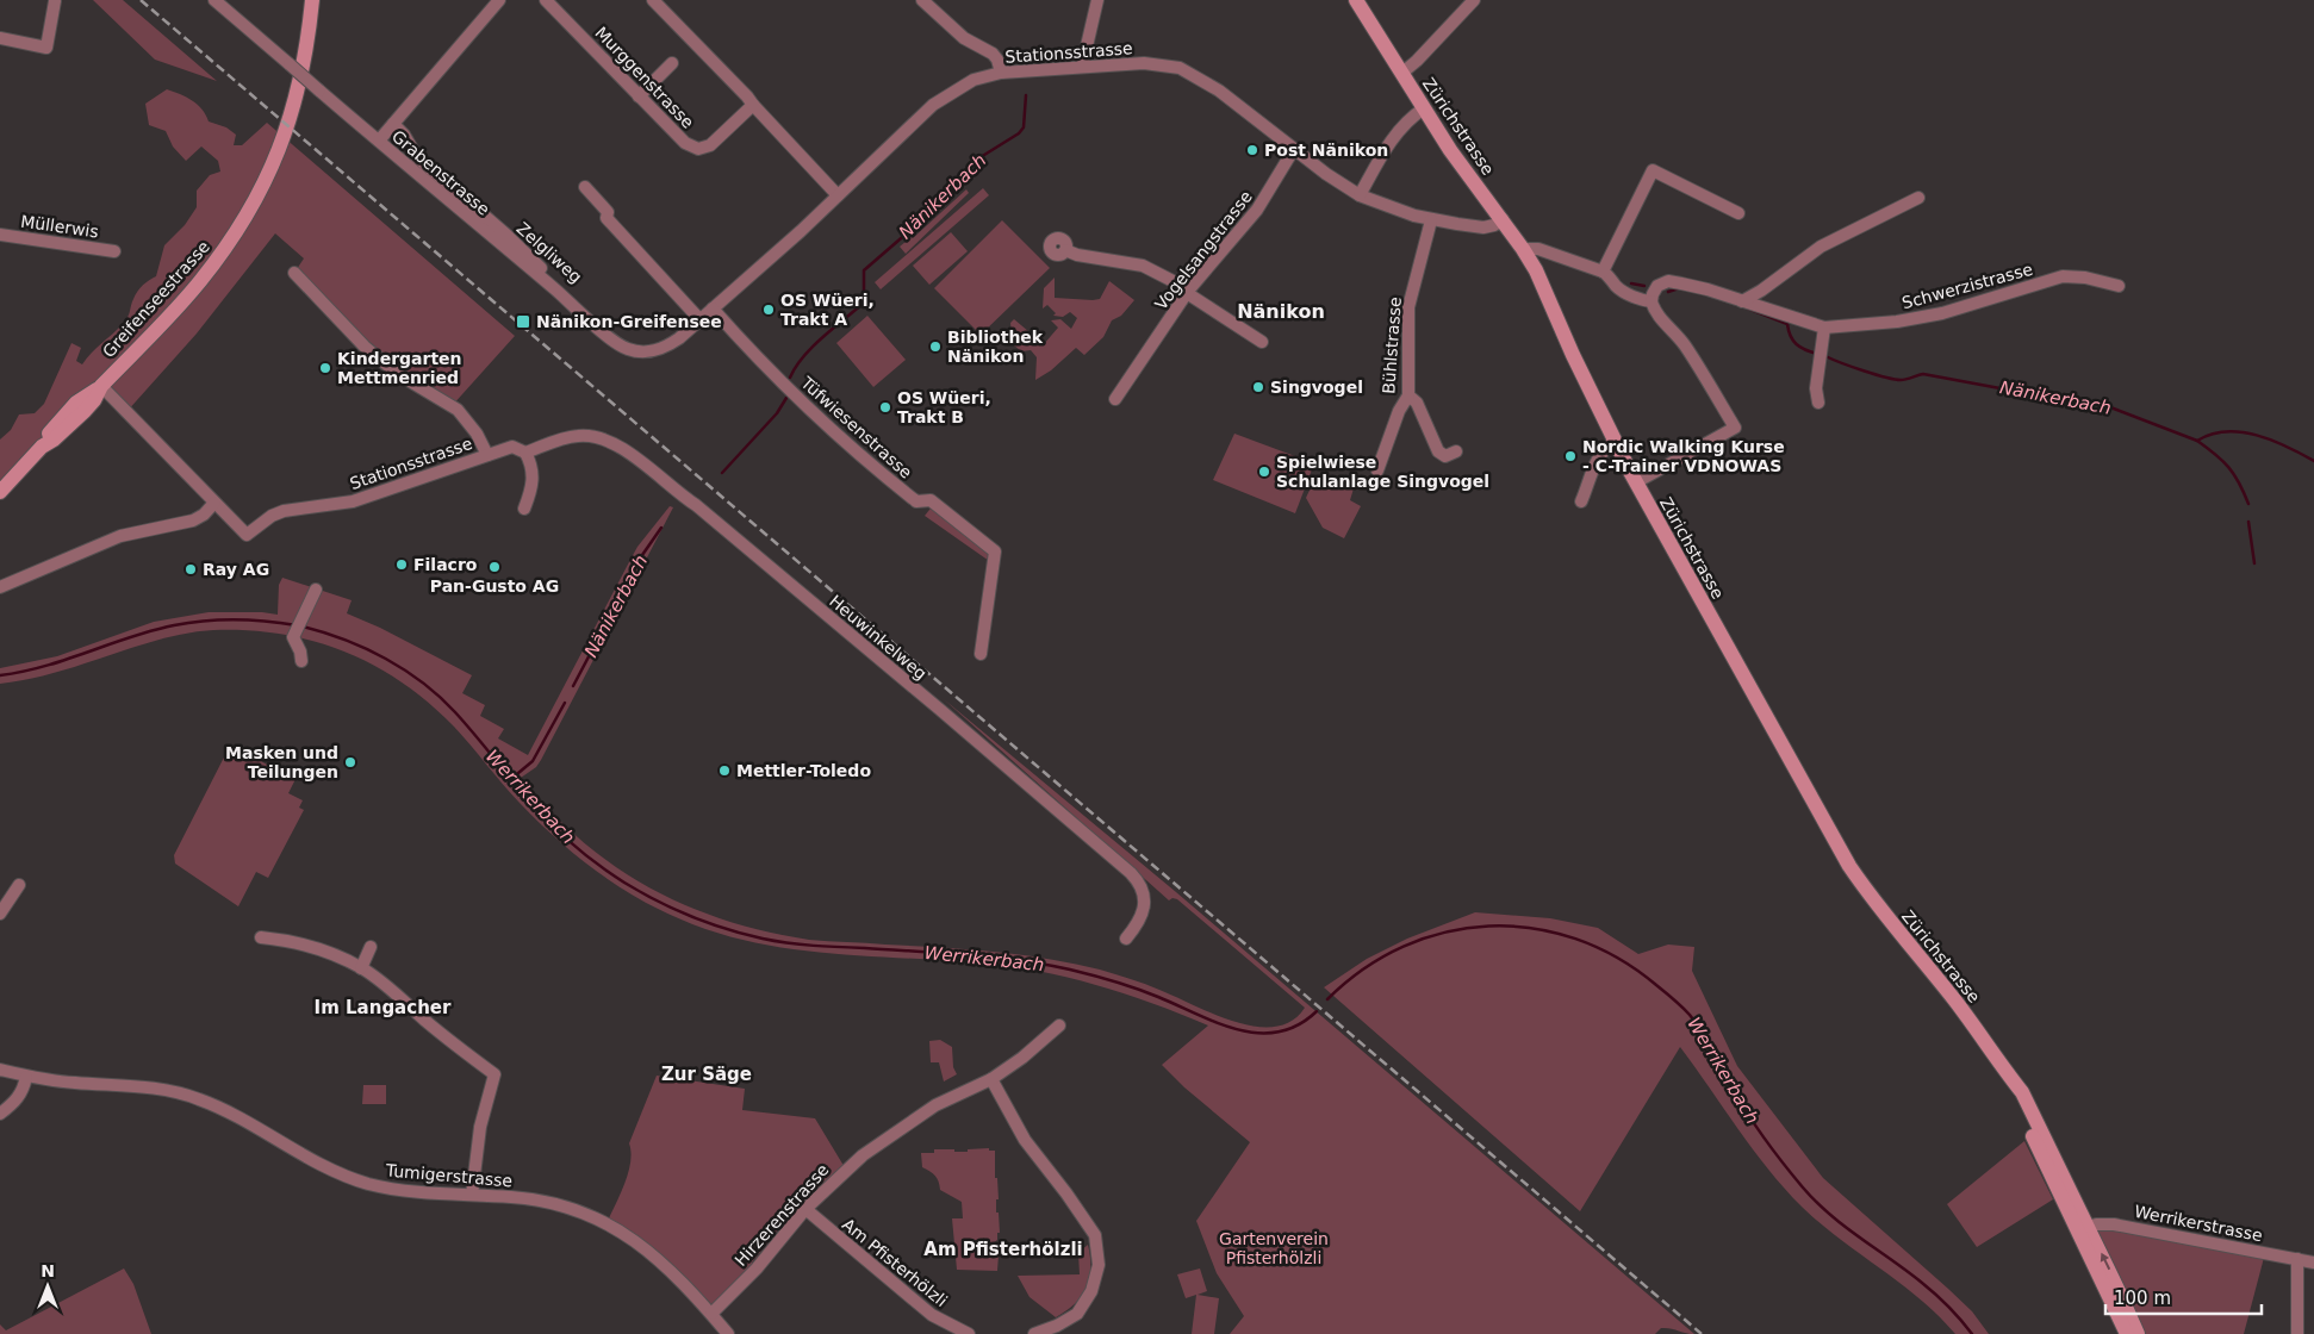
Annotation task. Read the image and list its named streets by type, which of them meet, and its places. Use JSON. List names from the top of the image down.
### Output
{
  "streets": {
    "main road": ["Zürichstrasse", "Greifenseestrasse"],
    "street": [
      "Stationsstrasse",
      "Murggenstrasse",
      "Grabenstrasse",
      "Müllerwis",
      "Vogelsangstrasse",
      "Zelgliweg",
      "Schwerzistrasse",
      "Bühlstrasse",
      "Tüfwiesenstrasse",
      "Heuwinkelweg",
      "Tumigerstrasse",
      "Hirzerenstrasse",
      "Werrikerstrasse",
      "Am Pfisterhölzli"
    ]
  },
  "crossings": [
    ["Stationsstrasse", "Zürichstrasse"],
    ["Stationsstrasse", "Grabenstrasse"],
    ["Stationsstrasse", "Vogelsangstrasse"],
    ["Stationsstrasse", "Bühlstrasse"],
    ["Stationsstrasse", "Tüfwiesenstrasse"],
    ["Stationsstrasse", "Heuwinkelweg"],
    ["Zürichstrasse", "Werrikerstrasse"],
    ["Grabenstrasse", "Zelgliweg"],
    ["Tumigerstrasse", "Hirzerenstrasse"],
    ["Hirzerenstrasse", "Am Pfisterhölzli"]
  ],
  "districts": [
    "Nänikon",
    "Im Langacher",
    "Zur Säge",
    "Am Pfisterhölzli"
  ],
  "water": ["Nänikerbach", "Werrikerbach"],
  "parks": ["Gartenverein Pfisterhölzli"],
  "places": {
    "other": [
      "Post Nänikon",
      "OS Wüeri, Trakt A",
      "Bibliothek Nänikon",
      "Kindergarten Mettmenried",
      "Singvogel",
      "OS Wüeri, Trakt B",
      "Nordic Walking Kurse - C-Trainer VDNOWAS",
      "Spielwiese Schulanlage Singvogel",
      "Filacro",
      "Pan-Gusto AG",
      "Ray AG",
      "Masken und Teilungen",
      "Mettler-Toledo"
    ],
    "transit": ["Nänikon-Greifensee"]
  },
  "scale_bar": "100 m",
  "north": "top"
}
